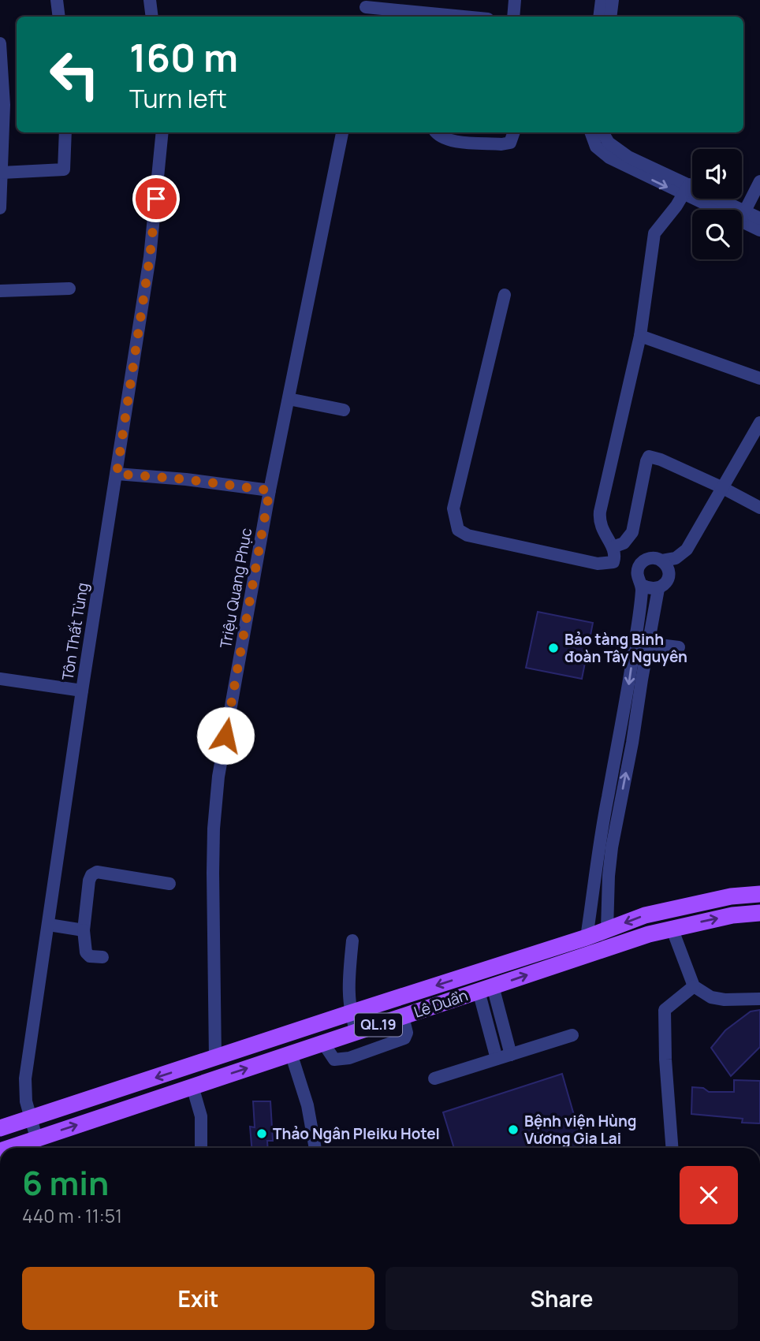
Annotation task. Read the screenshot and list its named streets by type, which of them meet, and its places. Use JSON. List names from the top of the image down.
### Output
{
  "streets": {
    "main road": ["Lê Duẩn", "QL.19"],
    "street": ["Triệu Quang Phục", "Tôn Thất Tùng"]
  },
  "crossings": [
    ["Triệu Quang Phục", "Lê Duẩn"],
    ["Tôn Thất Tùng", "Lê Duẩn"]
  ],
  "places": ["Bảo tàng Binh đoàn Tây Nguyên", "Bệnh viện Hùng Vương Gia Lai", "Thảo Ngân Pleiku Hotel"],
  "page": {
    "turn": ["160 m", "Turn left"],
    "heading": ["6 min", "440 m · 11:51"],
    "buttons": ["Exit", "Share"]
  }
}
